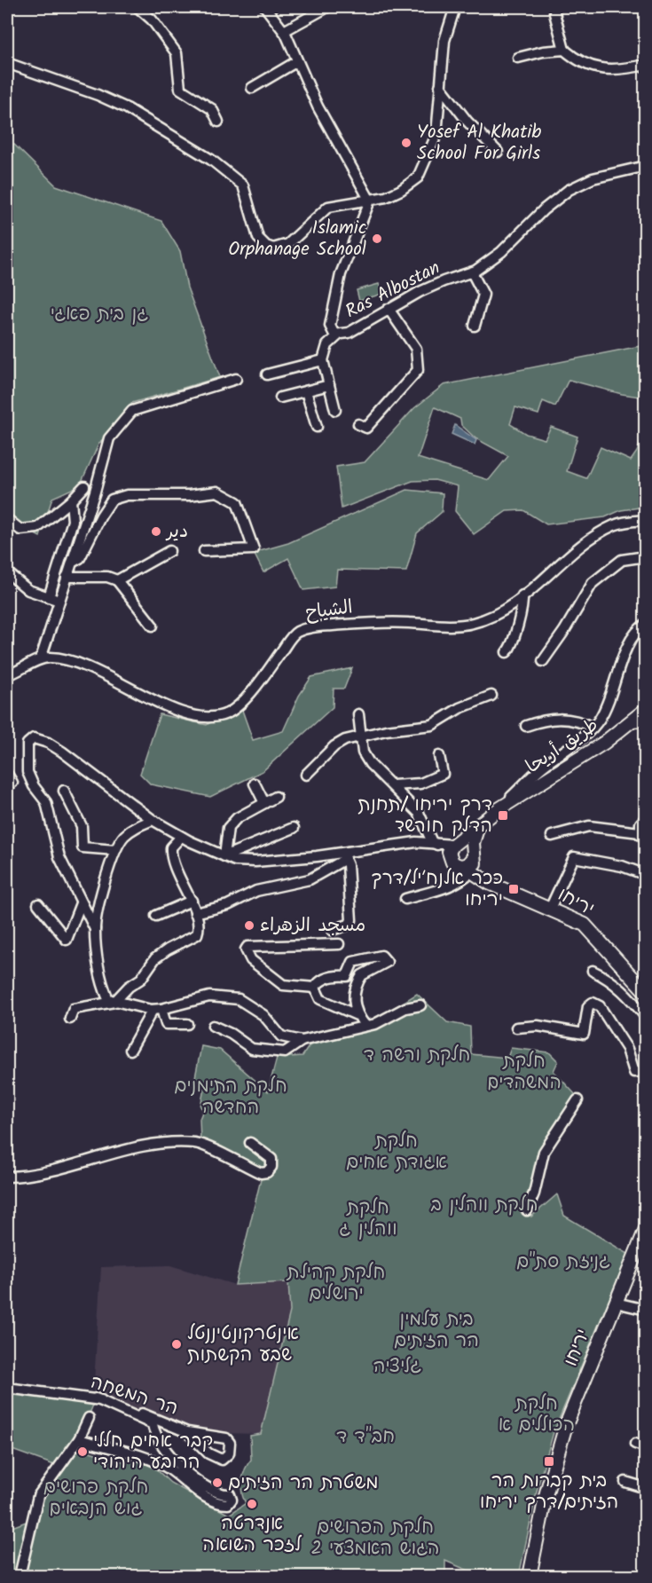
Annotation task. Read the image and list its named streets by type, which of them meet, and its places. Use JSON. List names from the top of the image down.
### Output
{
  "streets": {
    "main road": ["طريق أريحا", "יריחו"],
    "street": ["Ras Albostan", "الشياح", "הר המשחה"]
  },
  "parks": [
    "גן בית פאגי",
    "חלקת ורשה ד",
    "חלקת המשהדים",
    "חלקת התימנים החדשה",
    "חלקת אגודת אחים",
    "חלקת ווהלין ב",
    "חלקת ווהלין ג",
    "גניזת סת\"ם",
    "חלקת קהילת ירושלים",
    "בית עלמין הר הזיתים",
    "גליציה",
    "חלקת הכוללים א",
    "חב\"ד ד",
    "חלקת פרושים גוש הנבאים",
    "חלקת הפרושים הגוש האמצעי 2"
  ],
  "places": {
    "other": [
      "Yosef Al Khatib School For Girls",
      "Islamic Orphanage School",
      "دير",
      "مسجد الزهراء",
      "אינטרקונטיננטל שבע הקשתות",
      "קבר אחים חללי הרובע היהודי",
      "משטרת הר הזיתים",
      "אנדרטה לזכר השואה"
    ],
    "transit": ["דרך יריחו /תחנת הדלק חורשד", "ככר אלנח׳יל/דרך יריחו", "בית קברות הר הזיתים/דרך יריחו"]
  }
}
